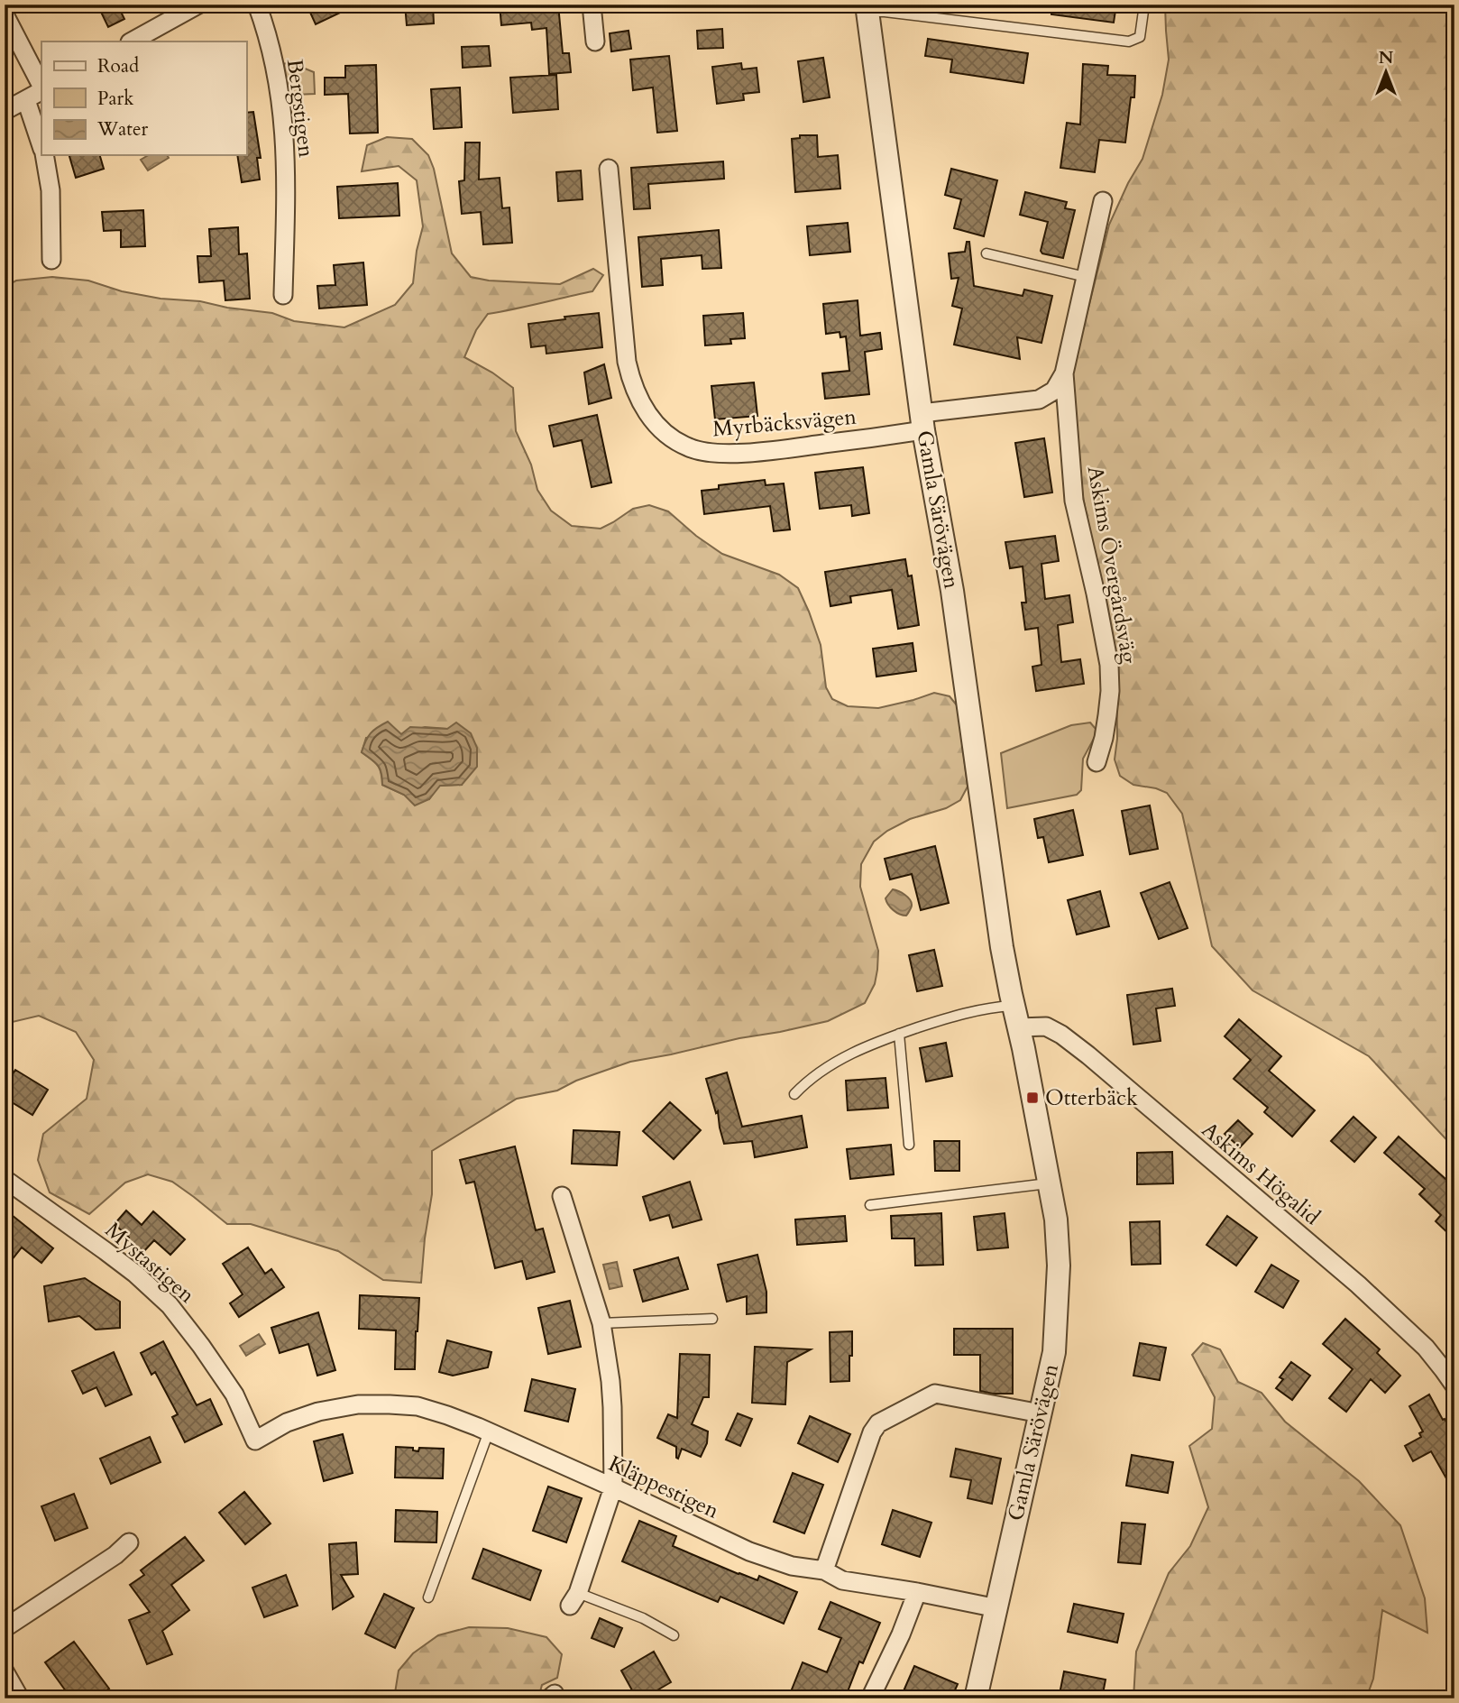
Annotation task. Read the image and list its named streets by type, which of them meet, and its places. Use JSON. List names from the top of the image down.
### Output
{
  "streets": {
    "street": [
      "Bergstigen",
      "Myrbäcksvägen",
      "Gamla Särövägen",
      "Askims Övergårdsväg",
      "Askims Högalid",
      "Mystastigen",
      "Kläppestigen"
    ]
  },
  "crossings": [
    ["Myrbäcksvägen", "Gamla Särövägen"],
    ["Myrbäcksvägen", "Askims Övergårdsväg"],
    ["Gamla Särövägen", "Askims Övergårdsväg"],
    ["Gamla Särövägen", "Askims Högalid"],
    ["Gamla Särövägen", "Kläppestigen"],
    ["Mystastigen", "Kläppestigen"]
  ],
  "places": {
    "transit": ["Otterbäck"]
  },
  "legend": ["Road", "Park", "Water"],
  "north": "top"
}
